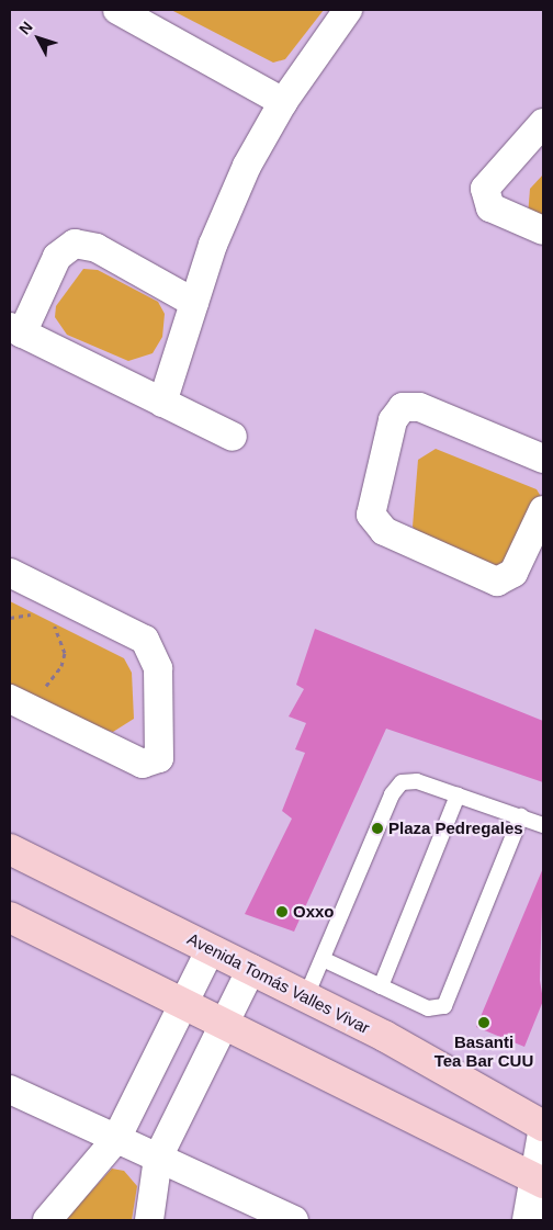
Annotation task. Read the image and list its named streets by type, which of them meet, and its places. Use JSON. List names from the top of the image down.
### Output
{
  "streets": {
    "main road": ["Avenida Tomás Valles Vivar"]
  },
  "places": ["Plaza Pedregales", "Oxxo", "Basanti Tea Bar CUU"],
  "north": "top left"
}
